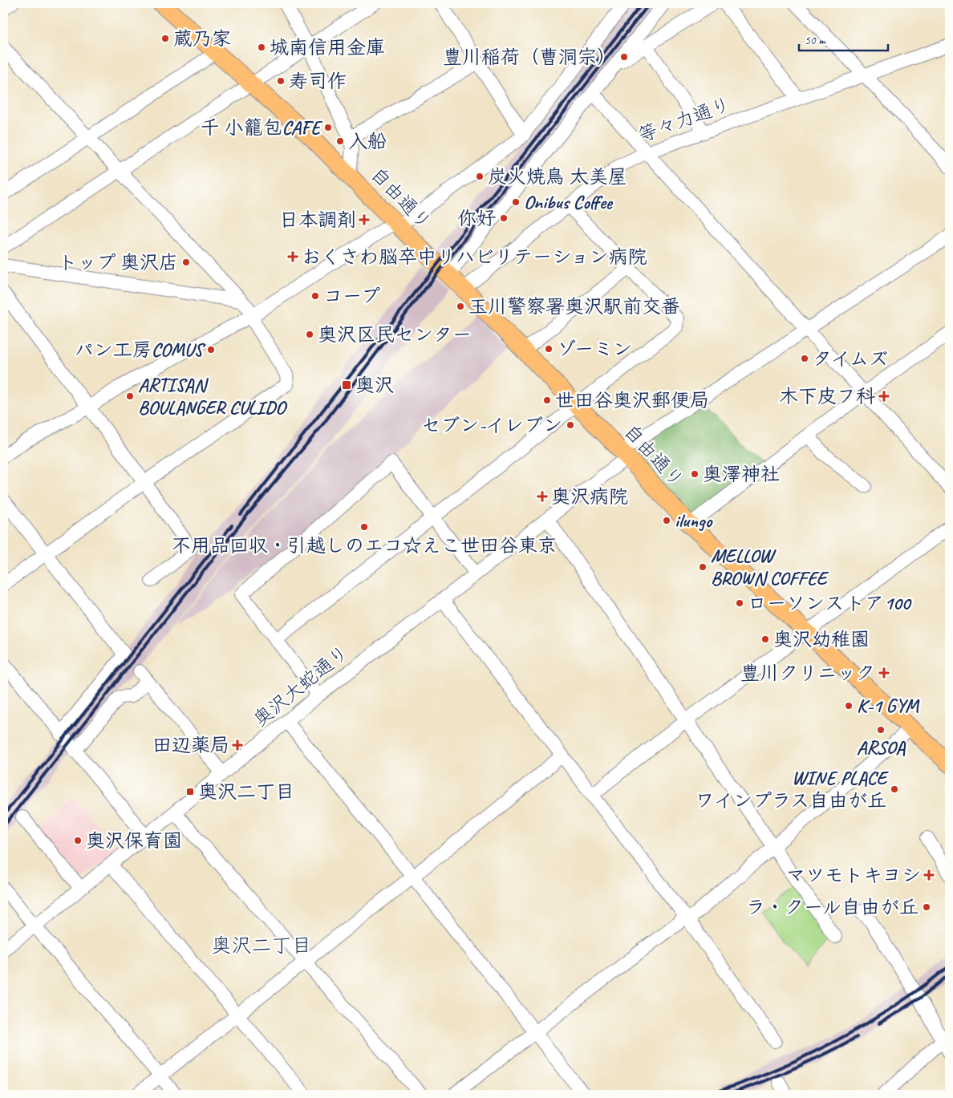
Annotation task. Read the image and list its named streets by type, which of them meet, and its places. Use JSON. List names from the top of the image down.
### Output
{
  "streets": {
    "main road": ["自由通り"],
    "street": ["等々力通り", "奥沢大蛇通り"]
  },
  "crossings": [
    ["等々力通り", "自由通り"],
    ["自由通り", "奥沢大蛇通り"]
  ],
  "districts": ["奥沢二丁目"],
  "places": {
    "other": [
      "蔵乃家",
      "城南信用金庫",
      "豊川稲荷（曹洞宗）",
      "寿司作",
      "千 小籠包CAFE",
      "入船",
      "炭火焼鳥 太美屋",
      "Onibus Coffee",
      "你好",
      "トップ 奥沢店",
      "コープ",
      "玉川警察署奥沢駅前交番",
      "奥沢区民センター",
      "ゾーミン",
      "パン工房COMUS",
      "タイムズ",
      "ARTISAN BOULANGER CULIDO",
      "世田谷奥沢郵便局",
      "セブン-イレブン",
      "奥澤神社",
      "ilungo",
      "不用品回収・引越しのエコ☆えこ世田谷東京",
      "MELLOW BROWN COFFEE",
      "ローソンストア100",
      "奥沢幼稚園",
      "K-1 GYM",
      "ARSOA",
      "WINE PLACE ワインプラス自由が丘",
      "奥沢保育園",
      "ラ・クール自由が丘"
    ],
    "health": [
      "日本調剤",
      "おくさわ脳卒中リハビリテーション病院",
      "木下皮フ科",
      "奥沢病院",
      "豊川クリニック",
      "田辺薬局",
      "マツモトキヨシ"
    ],
    "transit": ["奥沢", "奥沢二丁目"]
  },
  "scale_bar": "50 m"
}
